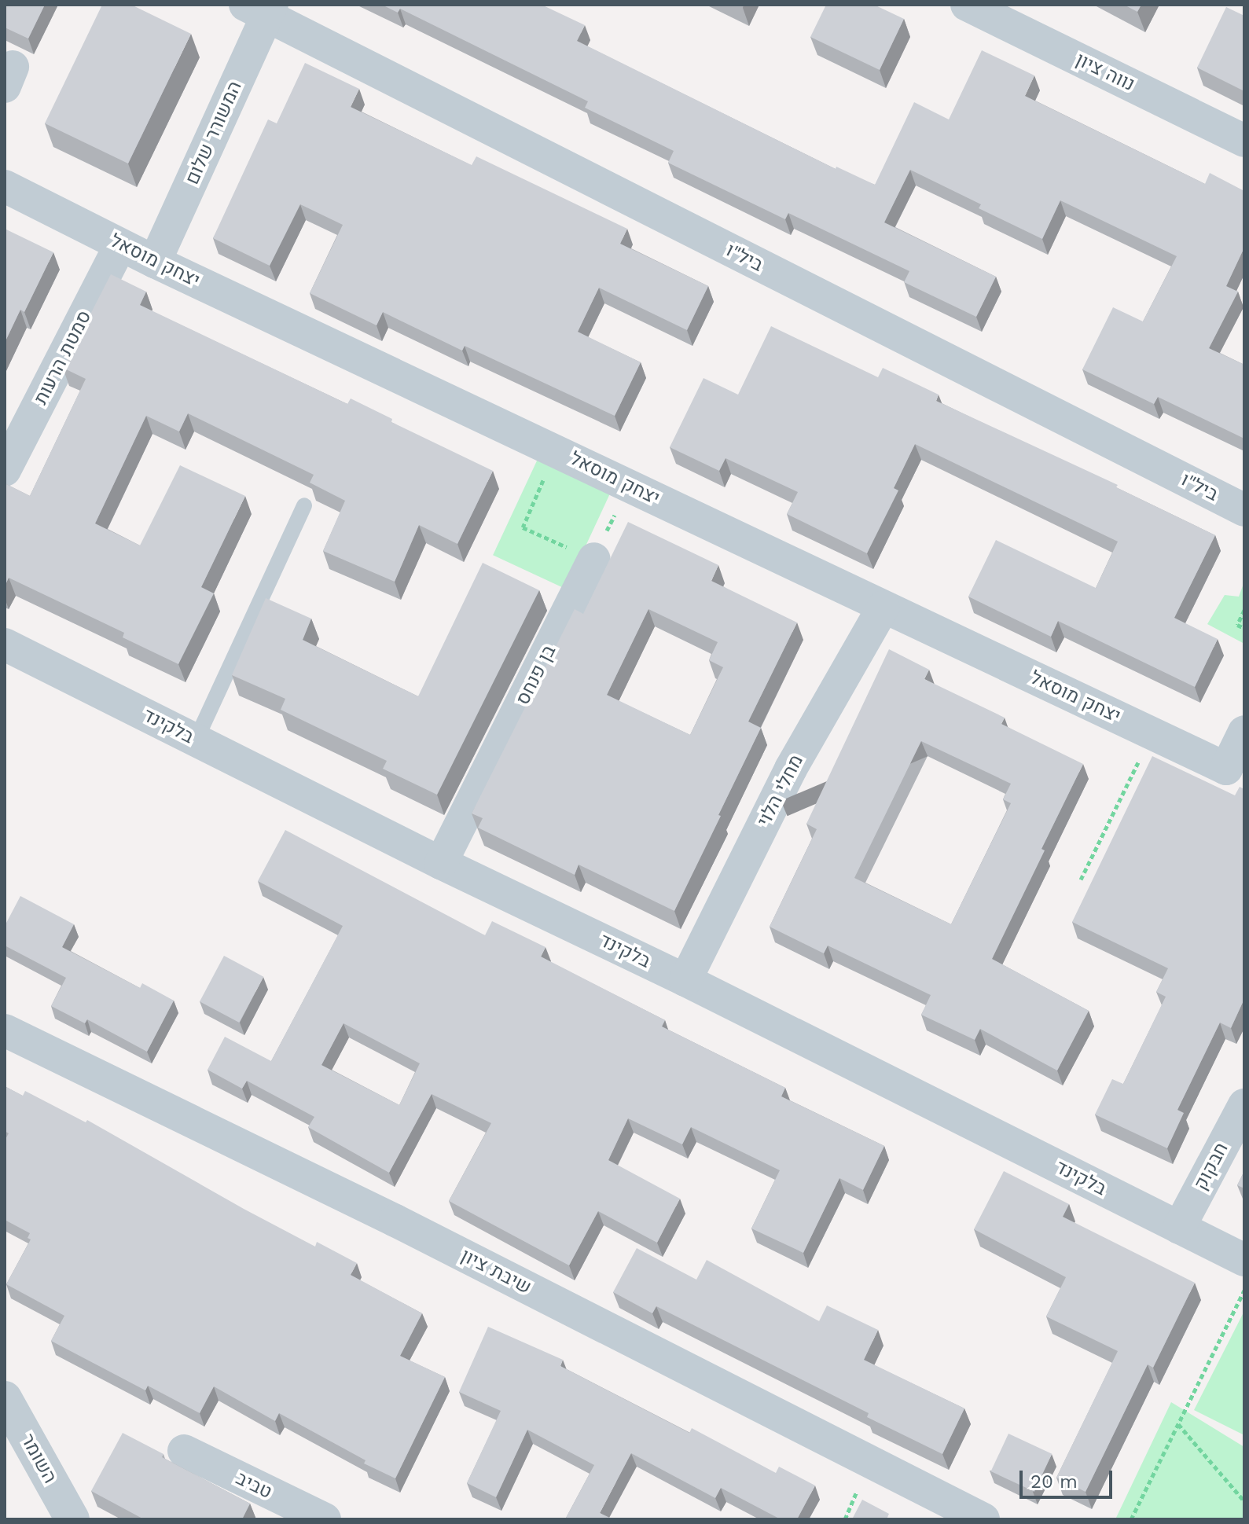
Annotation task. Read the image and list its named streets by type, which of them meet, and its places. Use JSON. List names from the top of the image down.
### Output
{
  "streets": {
    "street": [
      "נווה ציון",
      "המשורר שלום",
      "ביל\"ו",
      "יצחק מוסאל",
      "סמטת הרעות",
      "בן פנחס",
      "בלקינד",
      "מחלי הלוי",
      "חבקוק",
      "שיבת ציון",
      "השומר",
      "טביב"
    ]
  },
  "crossings": [
    ["המשורר שלום", "ביל\"ו"],
    ["המשורר שלום", "יצחק מוסאל"],
    ["יצחק מוסאל", "סמטת הרעות"],
    ["יצחק מוסאל", "מחלי הלוי"],
    ["בן פנחס", "בלקינד"],
    ["בלקינד", "מחלי הלוי"],
    ["בלקינד", "חבקוק"]
  ],
  "scale_bar": "20 m"
}
